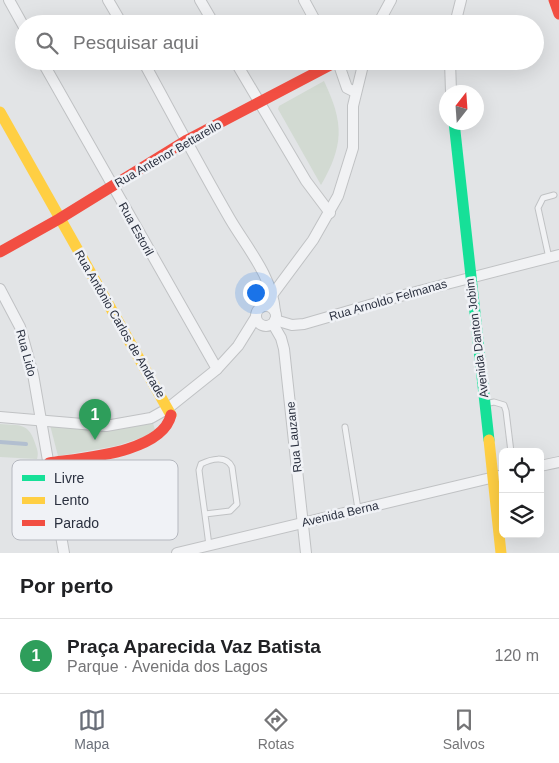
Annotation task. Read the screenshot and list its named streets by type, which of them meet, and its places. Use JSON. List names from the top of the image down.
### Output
{
  "streets": {
    "street": [
      "Rua Antenor Bettarello",
      "Rua Estoril",
      "Rua Arnoldo Felmanas",
      "Rua Antônio Carlos de Andrade",
      "Avenida Danton Jobim",
      "Rua Lido",
      "Rua Lauzane",
      "Avenida Berna"
    ]
  },
  "crossings": [
    ["Rua Antenor Bettarello", "Rua Estoril"],
    ["Rua Antenor Bettarello", "Rua Antônio Carlos de Andrade"],
    ["Rua Arnoldo Felmanas", "Avenida Danton Jobim"],
    ["Rua Arnoldo Felmanas", "Rua Lauzane"],
    ["Avenida Danton Jobim", "Avenida Berna"],
    ["Rua Lauzane", "Avenida Berna"]
  ],
  "legend": ["Livre", "Lento", "Parado"],
  "north": "top",
  "page": {
    "search": "Pesquisar aqui",
    "pins": "1",
    "heading": "Por perto",
    "list": [
      {
        "mark": "1",
        "name": "Praça Aparecida Vaz Batista",
        "note": "Parque · Avenida dos Lagos",
        "value": "120 m"
      }
    ],
    "nav": ["Mapa", "Rotas", "Salvos"]
  }
}
